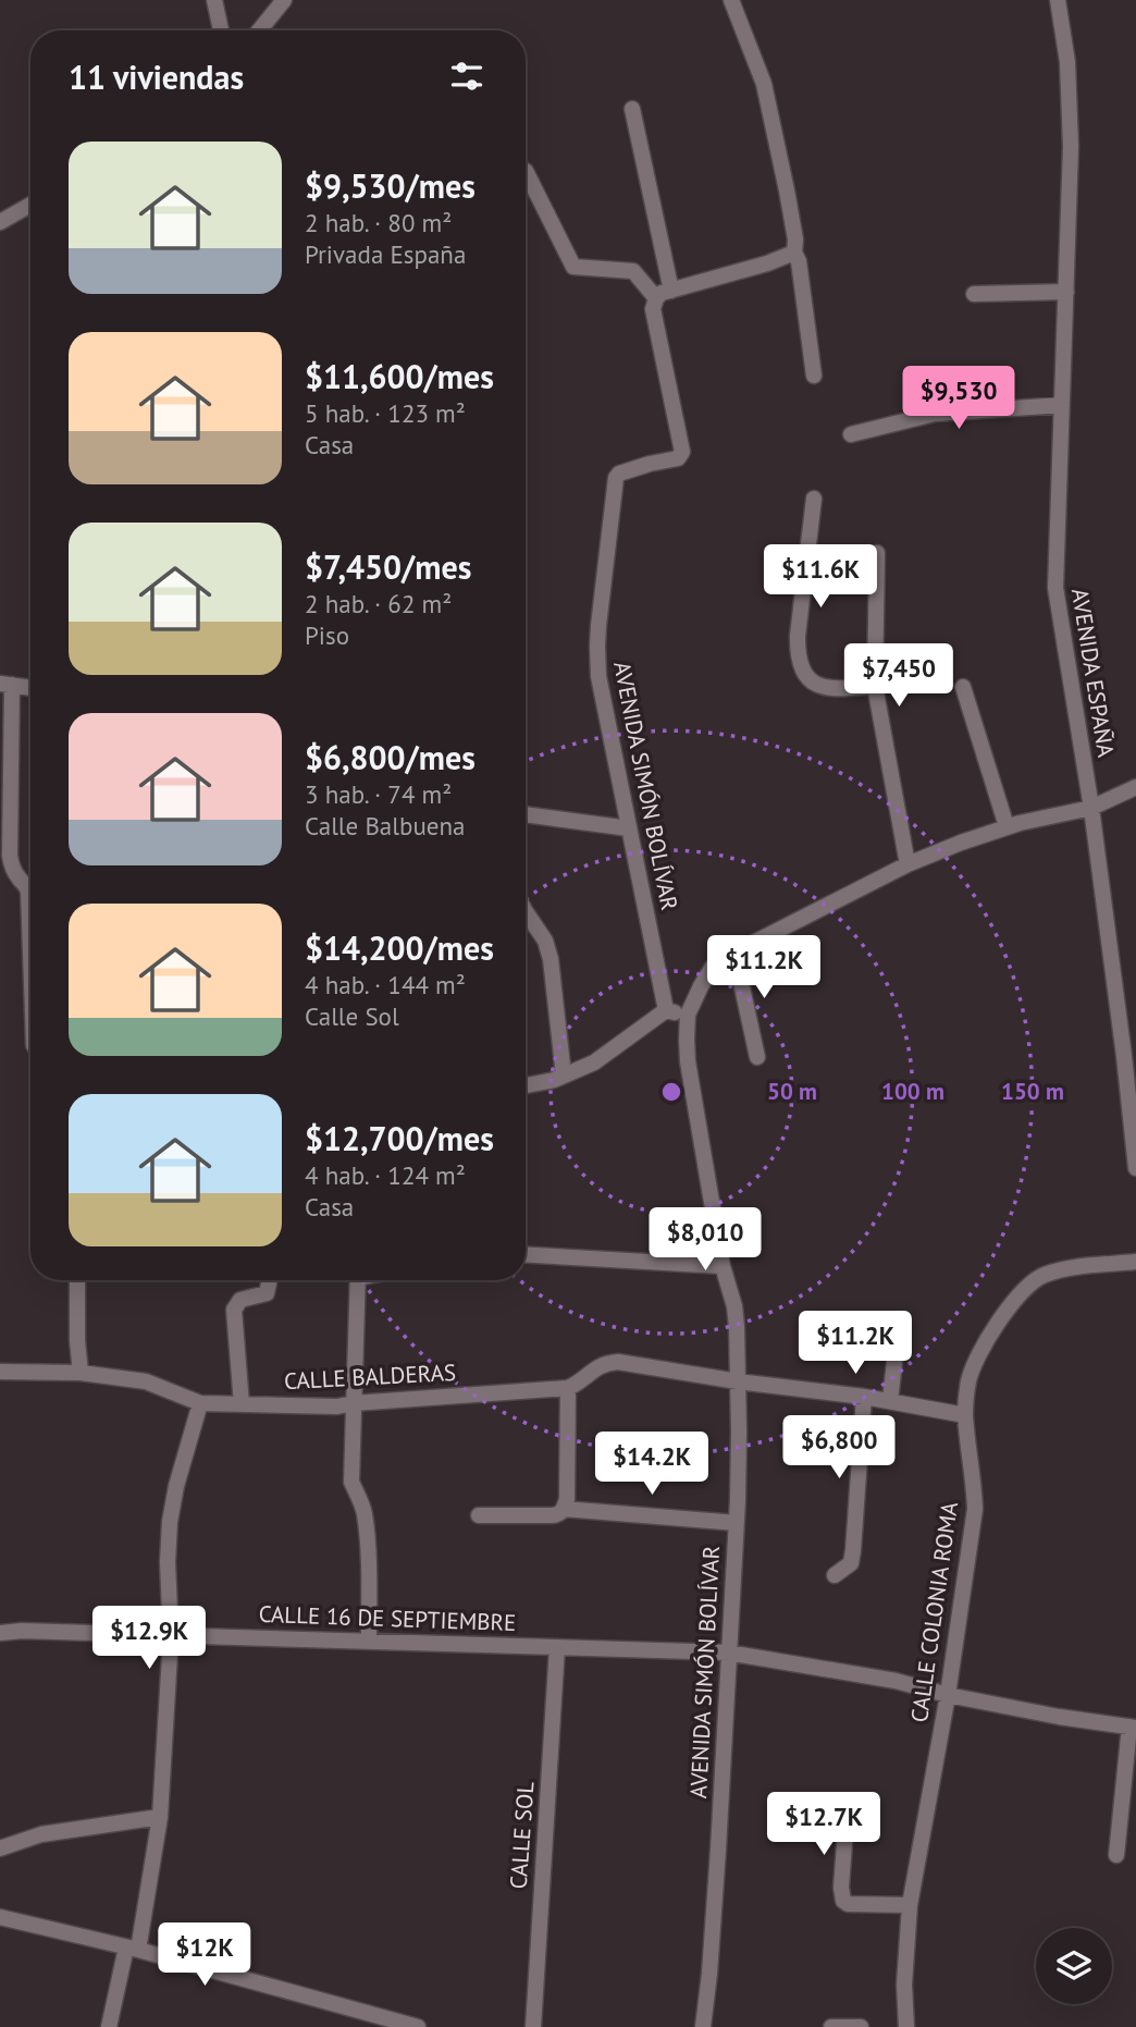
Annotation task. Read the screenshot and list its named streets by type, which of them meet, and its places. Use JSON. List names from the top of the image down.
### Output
{
  "streets": {
    "street": [
      "AVENIDA ESPAÑA",
      "AVENIDA SIMÓN BOLÍVAR",
      "CALLE BALDERAS",
      "CALLE COLONIA ROMA",
      "CALLE 16 DE SEPTIEMBRE",
      "CALLE SOL"
    ]
  },
  "crossings": [
    ["AVENIDA ESPAÑA", "AVENIDA SIMÓN BOLÍVAR"],
    ["AVENIDA SIMÓN BOLÍVAR", "CALLE 16 DE SEPTIEMBRE"],
    ["CALLE COLONIA ROMA", "CALLE 16 DE SEPTIEMBRE"],
    ["CALLE 16 DE SEPTIEMBRE", "CALLE SOL"]
  ],
  "page": {
    "heading": "11 viviendas",
    "list": [
      {
        "name": "$9,530/mes",
        "note": "2 hab. · 80 m² · Privada España"
      },
      {
        "name": "$11,600/mes",
        "note": "5 hab. · 123 m² · Casa"
      },
      {
        "name": "$7,450/mes",
        "note": "2 hab. · 62 m² · Piso"
      },
      {
        "name": "$6,800/mes",
        "note": "3 hab. · 74 m² · Calle Balbuena"
      },
      {
        "name": "$14,200/mes",
        "note": "4 hab. · 144 m² · Calle Sol"
      },
      {
        "name": "$12,700/mes",
        "note": "4 hab. · 124 m² · Casa"
      }
    ],
    "price": [
      "$9,530",
      "$11.6K",
      "$7,450",
      "$11.2K",
      "$8,010",
      "$11.2K",
      "$6,800",
      "$14.2K",
      "$12.9K",
      "$12.7K",
      "$12K"
    ]
  },
  "rings": ["50 m", "100 m", "150 m"]
}
